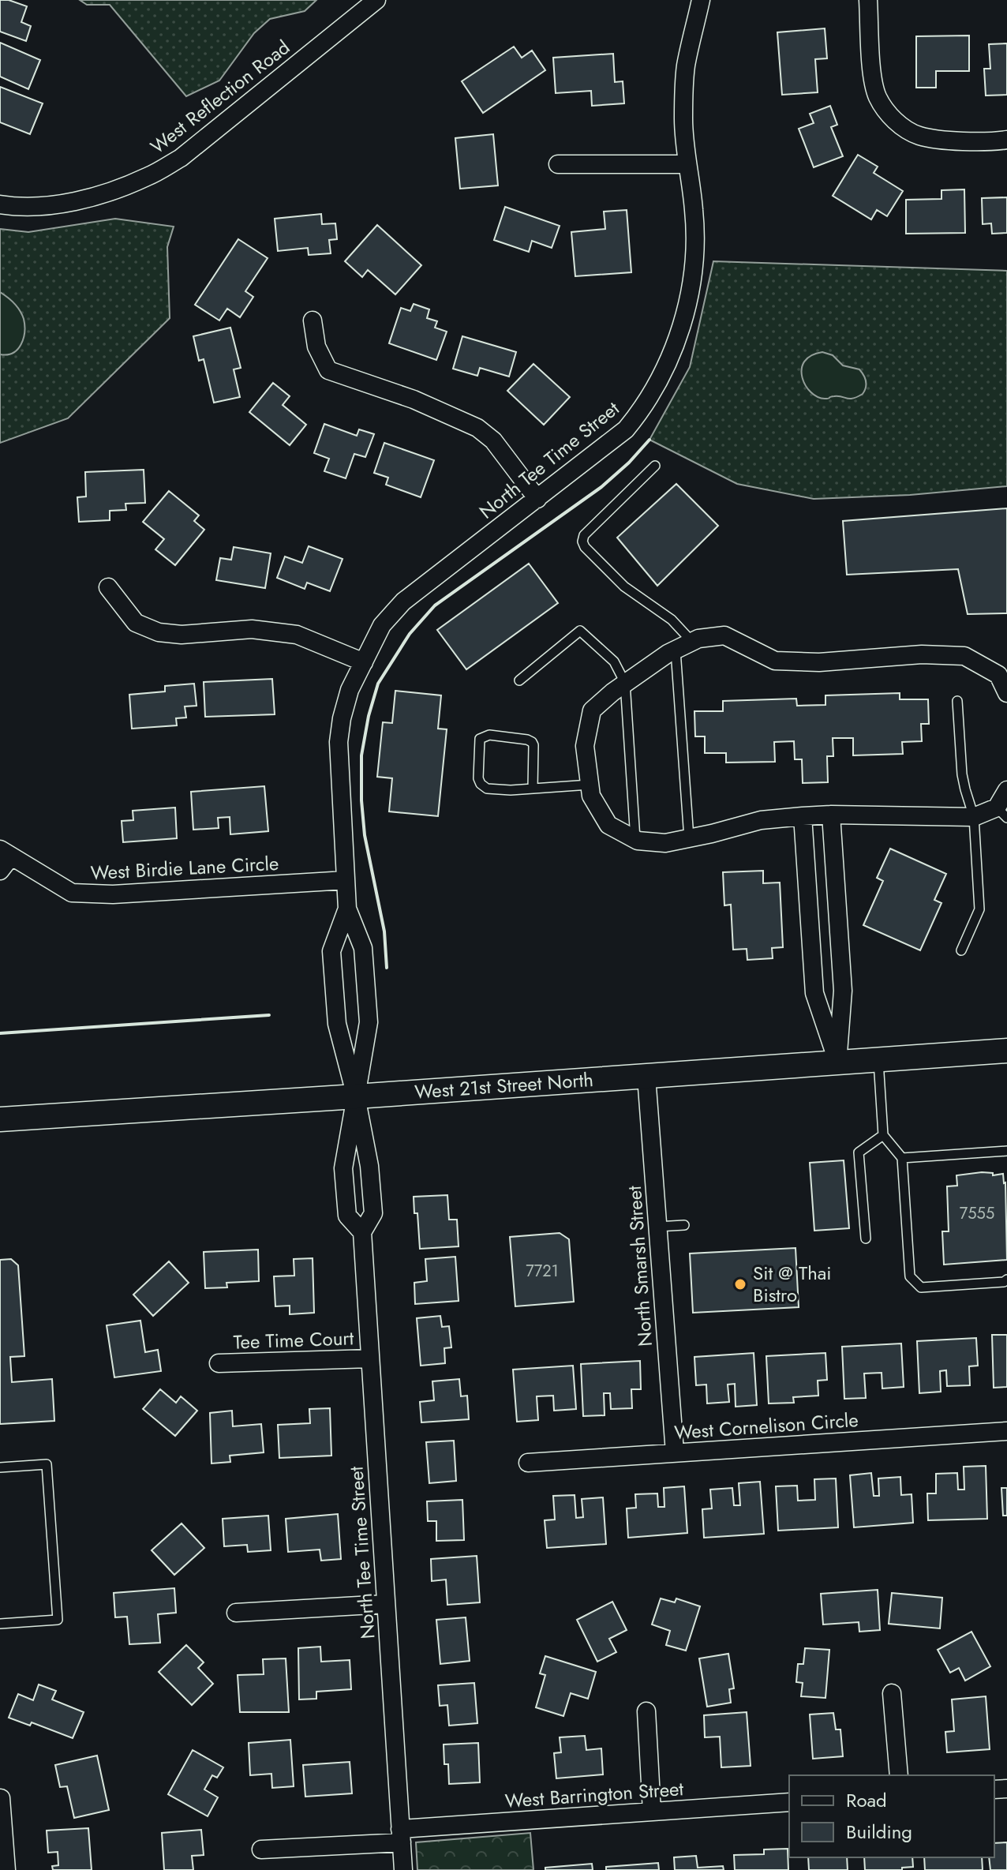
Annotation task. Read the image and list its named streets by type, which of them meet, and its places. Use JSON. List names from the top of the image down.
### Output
{
  "streets": {
    "main road": ["West 21st Street North"],
    "street": [
      "West Reflection Road",
      "North Tee Time Street",
      "West Birdie Lane Circle",
      "North Smarsh Street",
      "Tee Time Court",
      "West Cornelison Circle",
      "West Barrington Street"
    ]
  },
  "crossings": [
    ["North Tee Time Street", "West Birdie Lane Circle"],
    ["North Tee Time Street", "West 21st Street North"],
    ["North Tee Time Street", "Tee Time Court"],
    ["North Tee Time Street", "West Barrington Street"],
    ["West 21st Street North", "North Smarsh Street"],
    ["North Smarsh Street", "West Cornelison Circle"]
  ],
  "places": ["Sit @ Thai Bistro"],
  "house_numbers": ["7555", "7721"],
  "legend": ["Road", "Building"]
}
